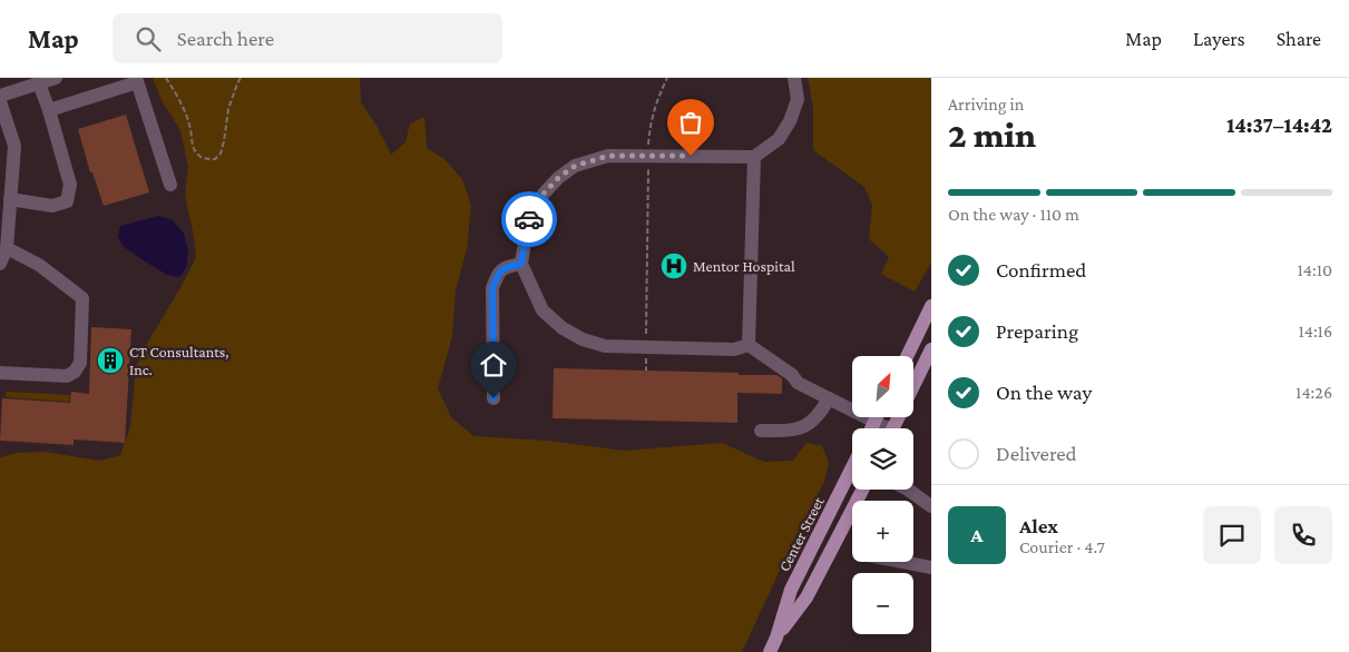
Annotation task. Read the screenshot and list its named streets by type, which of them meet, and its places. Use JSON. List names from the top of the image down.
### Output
{
  "streets": {
    "main road": ["Center Street"]
  },
  "places": {
    "hospital": ["Mentor Hospital"],
    "building": ["CT Consultants, Inc."]
  },
  "north": "top right",
  "page": {
    "header": "Map",
    "search": "Search here",
    "nav": ["Map", "Layers", "Share"],
    "heading": ["2 min", "Arriving in", "14:37–14:42"],
    "panel": ["Alex", "Courier · 4.7"],
    "bar": "On the way · 110 m",
    "list": [
      ["Confirmed", "14:10"],
      ["Preparing", "14:16"],
      ["On the way", "14:26"],
      "Delivered"
    ],
    "map_buttons": ["+", "−"],
    "round": "A"
  }
}
